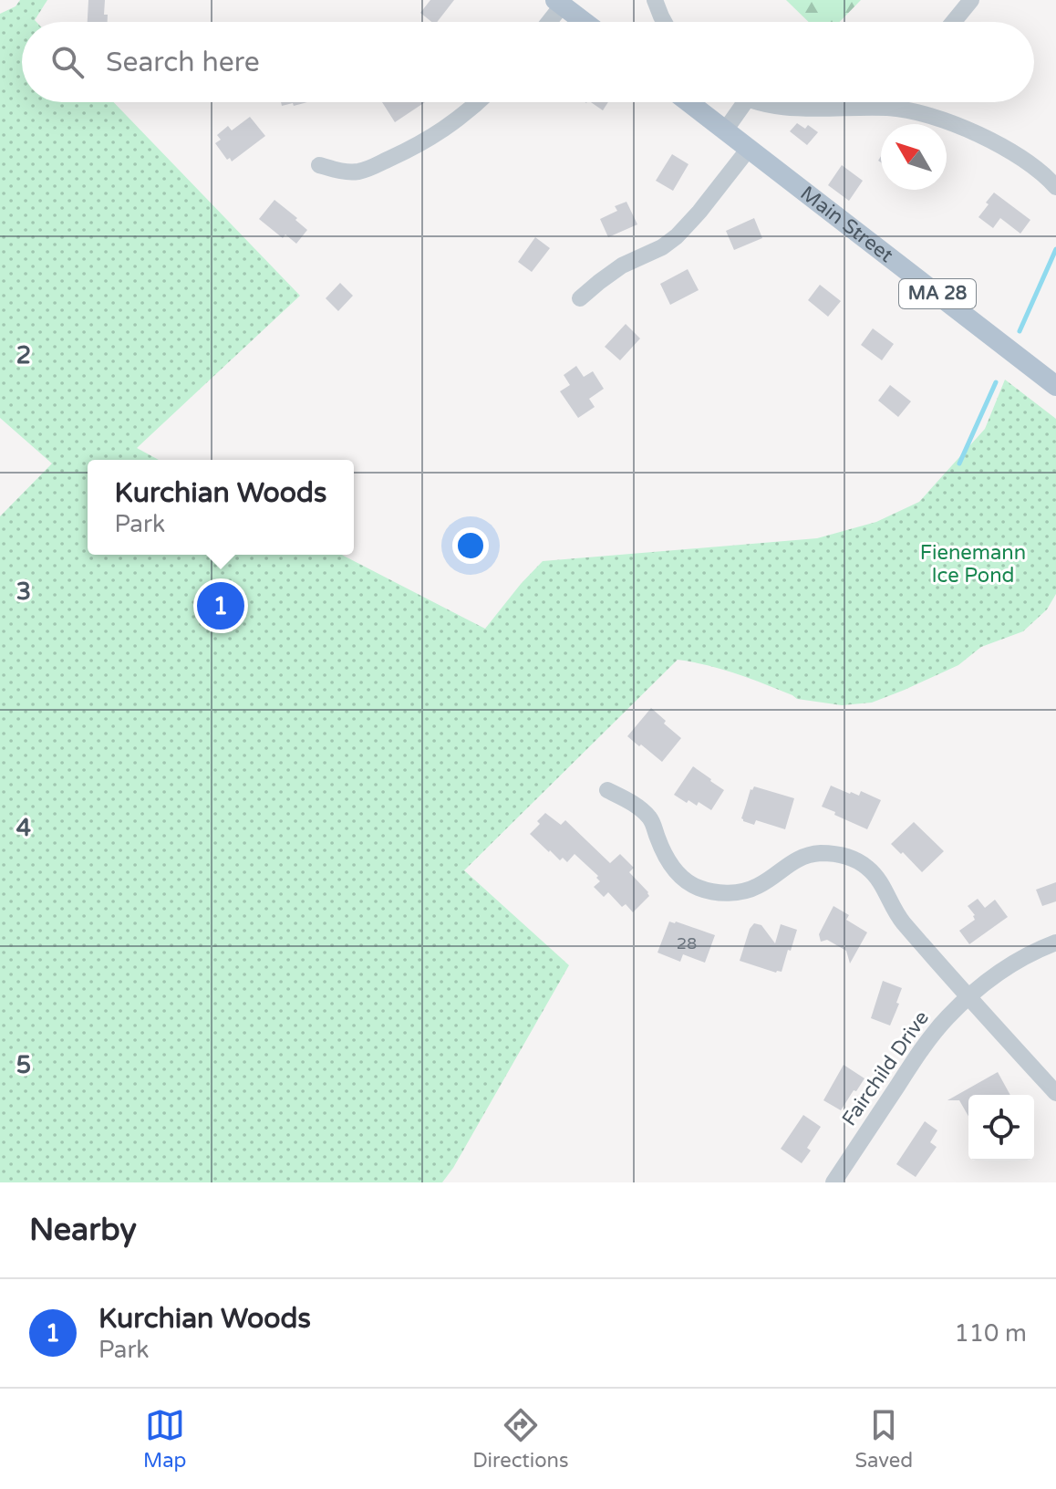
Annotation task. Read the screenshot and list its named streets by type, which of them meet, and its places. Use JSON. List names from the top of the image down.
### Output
{
  "streets": {
    "main road": ["Main Street", "MA 28"],
    "street": ["Fairchild Drive"]
  },
  "parks": ["Fienemann Ice Pond"],
  "house_numbers": ["28"],
  "north": "top left",
  "page": {
    "search": "Search here",
    "popup": ["Kurchian Woods", "Park"],
    "pins": "1",
    "heading": "Nearby",
    "list": [
      {
        "mark": "1",
        "name": "Kurchian Woods",
        "note": "Park",
        "value": "110 m"
      }
    ],
    "nav": ["Map", "Directions", "Saved"]
  },
  "grid": {
    "rows": [
      "2",
      "3",
      "4",
      "5"
    ]
  }
}
